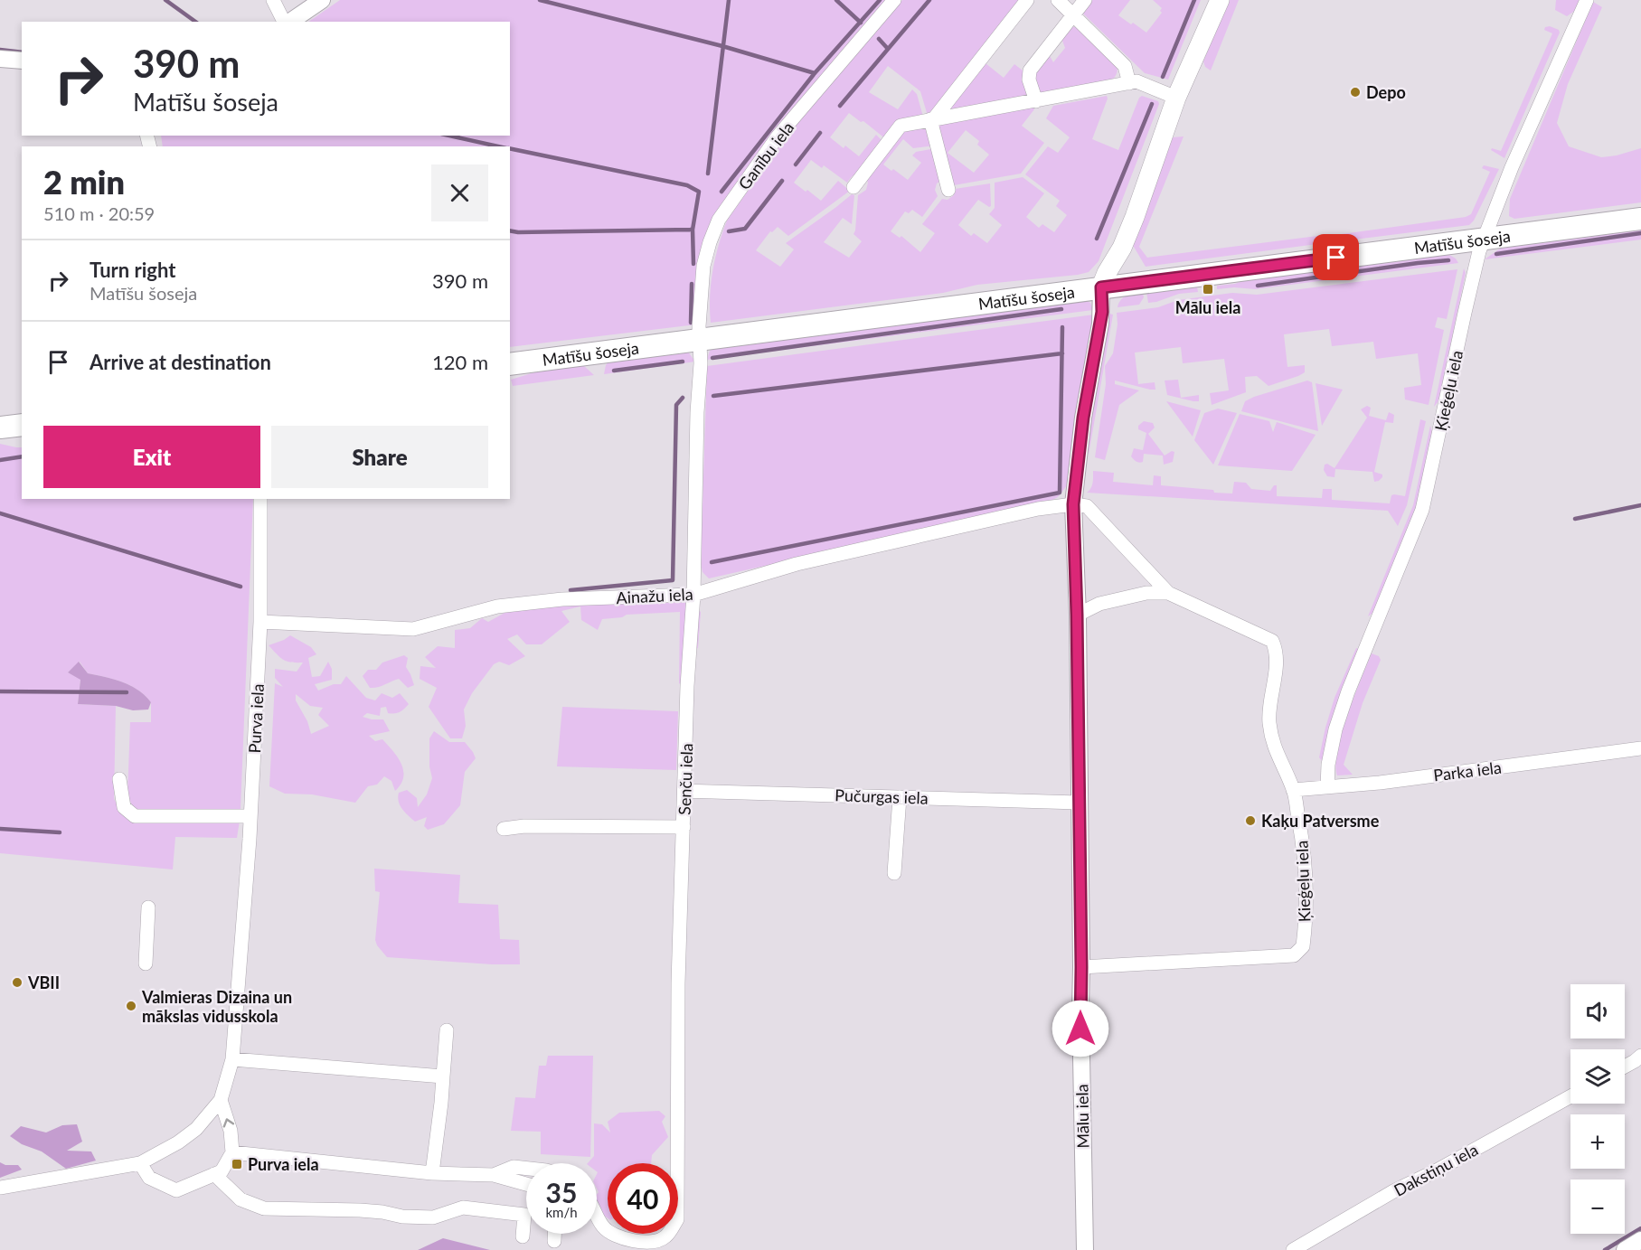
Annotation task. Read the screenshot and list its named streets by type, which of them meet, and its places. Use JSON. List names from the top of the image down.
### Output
{
  "streets": {
    "main road": ["Matīšu šoseja", "Mālu iela"],
    "street": [
      "Ganību iela",
      "Ķieģeļu iela",
      "Ainažu iela",
      "Purva iela",
      "Parka iela",
      "Senču iela",
      "Pučurgas iela",
      "Dakstiņu iela"
    ]
  },
  "crossings": [
    ["Ganību iela", "Matīšu šoseja"],
    ["Ganību iela", "Senču iela"],
    ["Matīšu šoseja", "Ķieģeļu iela"],
    ["Matīšu šoseja", "Senču iela"],
    ["Matīšu šoseja", "Mālu iela"],
    ["Ķieģeļu iela", "Parka iela"],
    ["Ķieģeļu iela", "Mālu iela"],
    ["Ainažu iela", "Purva iela"],
    ["Ainažu iela", "Senču iela"],
    ["Ainažu iela", "Mālu iela"],
    ["Senču iela", "Pučurgas iela"],
    ["Pučurgas iela", "Mālu iela"]
  ],
  "places": {
    "other": [
      "Depo",
      "Kaķu Patversme",
      "VBII",
      "Valmieras Dizaina un mākslas vidusskola"
    ],
    "transit": ["Mālu iela", "Purva iela"]
  },
  "page": {
    "turn": ["390 m", "Matīšu šoseja"],
    "heading": ["2 min", "510 m · 20:59"],
    "list": [
      {
        "name": "Turn right",
        "note": "Matīšu šoseja",
        "value": "390 m"
      },
      {
        "name": "Arrive at destination",
        "value": "120 m"
      }
    ],
    "buttons": ["Exit", "Share"],
    "map_buttons": ["+", "−"],
    "speed": "35 km/h",
    "limit": "40"
  }
}
